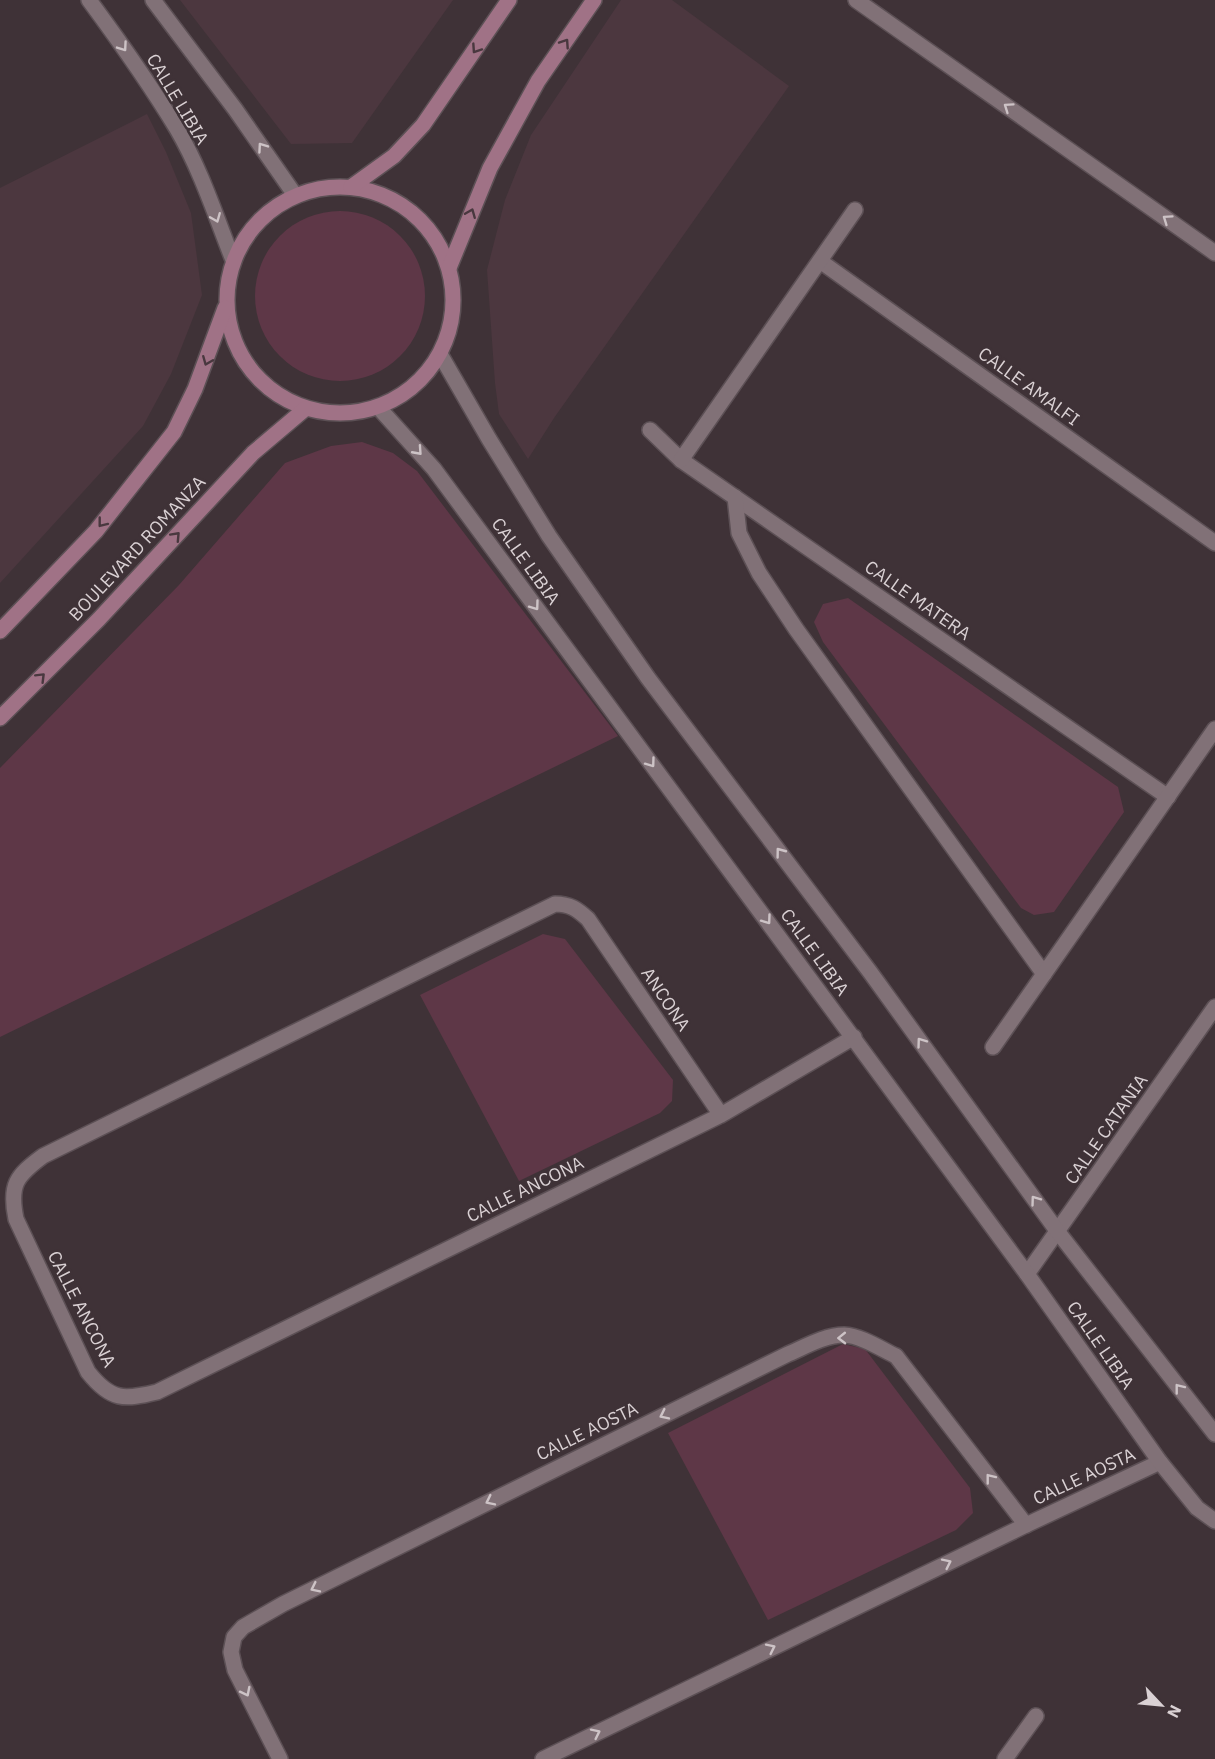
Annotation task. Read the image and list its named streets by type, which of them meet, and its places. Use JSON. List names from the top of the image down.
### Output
{
  "streets": {
    "main road": ["BOULEVARD ROMANZA"],
    "street": [
      "CALLE LIBIA",
      "CALLE AMALFI",
      "CALLE MATERA",
      "ANCONA",
      "CALLE CATANIA",
      "CALLE ANCONA",
      "CALLE AOSTA"
    ]
  },
  "crossings": [
    ["CALLE LIBIA", "CALLE CATANIA"],
    ["CALLE LIBIA", "CALLE ANCONA"],
    ["CALLE LIBIA", "CALLE AOSTA"],
    ["ANCONA", "CALLE ANCONA"]
  ],
  "north": "bottom right"
}
